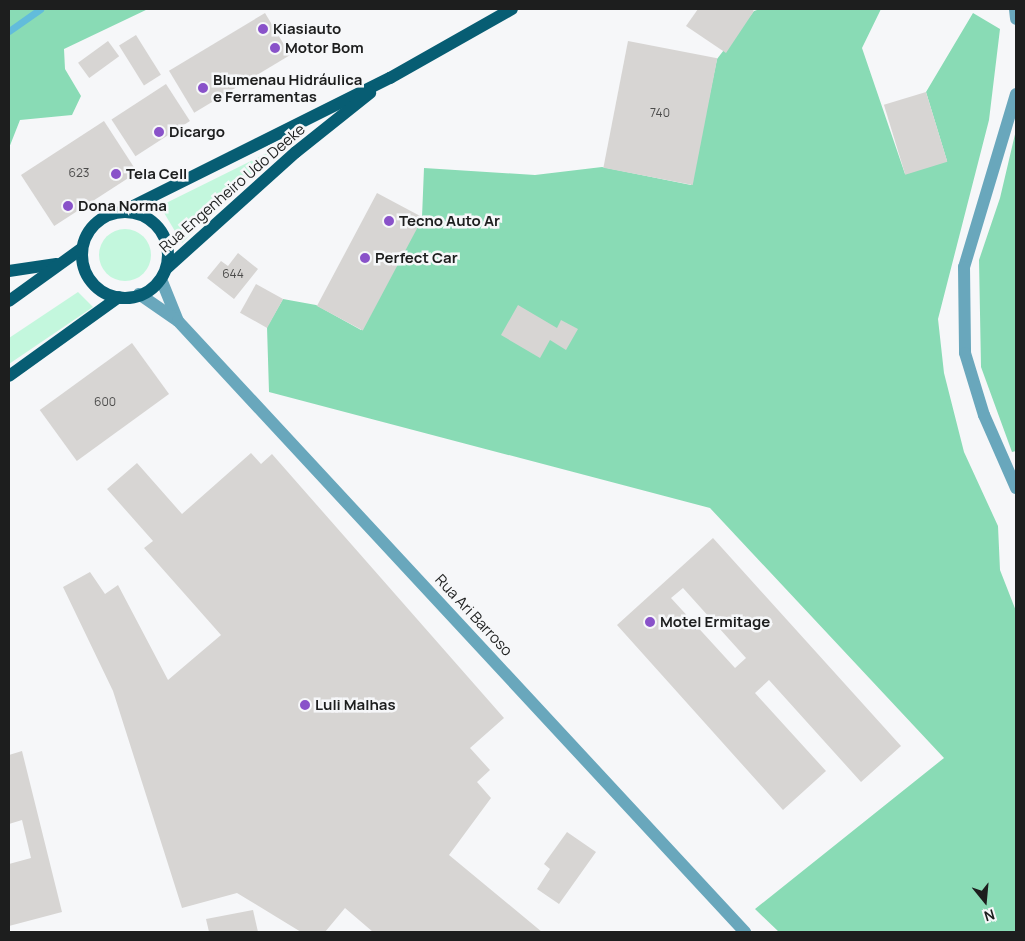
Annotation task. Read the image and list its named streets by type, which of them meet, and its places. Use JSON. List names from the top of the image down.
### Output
{
  "streets": {
    "main road": ["Rua Engenheiro Udo Deeke"],
    "street": ["Rua Ari Barroso"]
  },
  "crossings": [
    ["Rua Engenheiro Udo Deeke", "Rua Ari Barroso"]
  ],
  "places": [
    "Kiasiauto",
    "Motor Bom",
    "Blumenau Hidráulica e Ferramentas",
    "Dicargo",
    "Tela Cell",
    "Dona Norma",
    "Tecno Auto Ar",
    "Perfect Car",
    "Motel Ermitage",
    "Luli Malhas"
  ],
  "house_numbers": [
    "740",
    "623",
    "644",
    "600"
  ],
  "north": "bottom"
}
